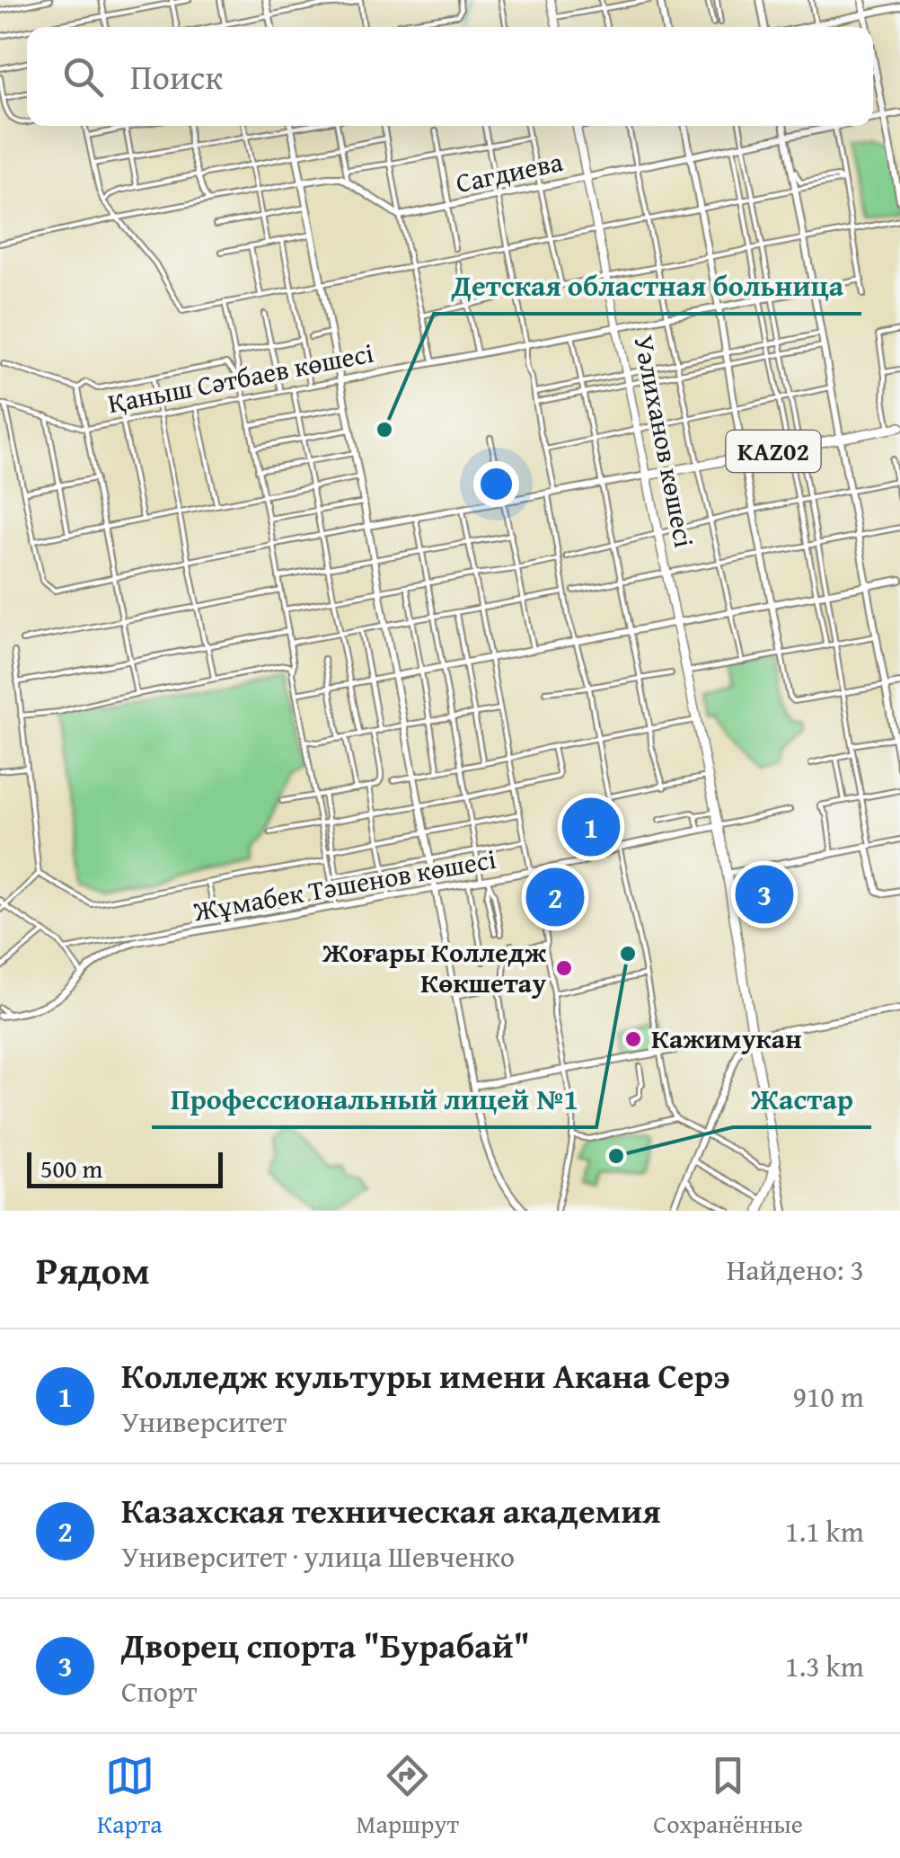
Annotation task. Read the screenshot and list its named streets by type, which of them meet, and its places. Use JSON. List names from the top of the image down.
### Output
{
  "streets": {
    "highway": ["Уәлиханов көшесі", "KАZ02"],
    "street": ["Сагдиева", "Қаныш Сәтбаев көшесі", "Жұмабек Тәшенов көшесі"]
  },
  "crossings": [
    ["Сагдиева", "Уәлиханов көшесі"],
    ["Қаныш Сәтбаев көшесі", "Уәлиханов көшесі"],
    ["Уәлиханов көшесі", "KАZ02"]
  ],
  "places": [
    "Детская областная больница",
    "Профессиональный лицей №1",
    "Жоғары Колледж Көкшетау",
    "Кажимукан",
    "Жастар"
  ],
  "scale_bar": "500 m",
  "page": {
    "search": "Поиск",
    "pins": ["1", "3", "2"],
    "scale": "500 m",
    "heading": ["Рядом", "Найдено: 3"],
    "list": [
      {
        "mark": "1",
        "name": "Колледж культуры имени Акана Серэ",
        "note": "Университет",
        "value": "910 m"
      },
      {
        "mark": "2",
        "name": "Казахская техническая академия",
        "note": "Университет · улица Шевченко",
        "value": "1.1 km"
      },
      {
        "mark": "3",
        "name": "Дворец спорта \"Бурабай\"",
        "note": "Спорт",
        "value": "1.3 km"
      }
    ],
    "nav": ["Карта", "Маршрут", "Сохранённые"]
  }
}
